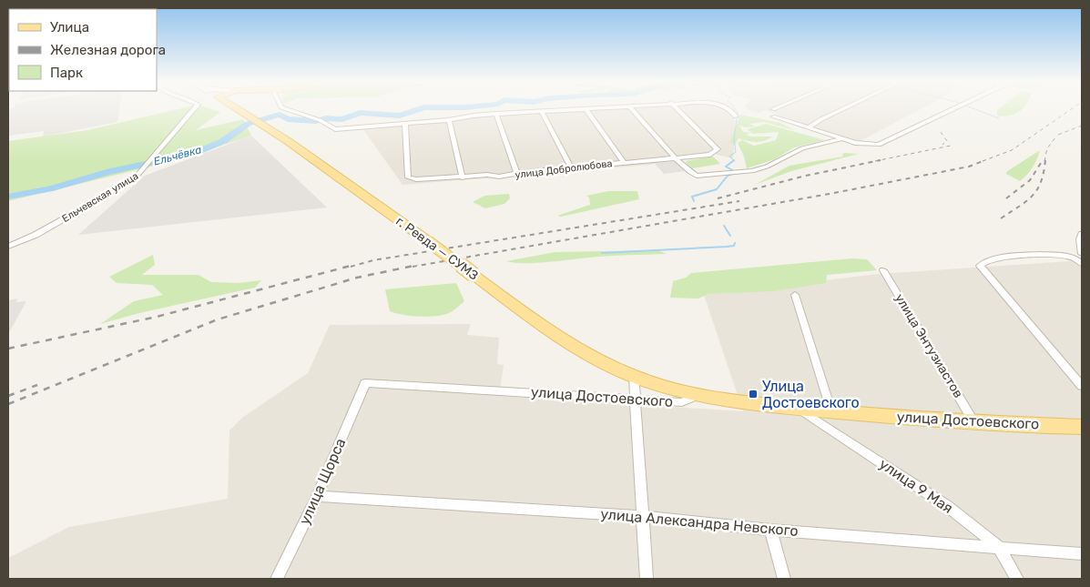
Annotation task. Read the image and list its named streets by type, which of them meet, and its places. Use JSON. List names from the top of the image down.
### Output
{
  "streets": {
    "main road": ["г. Ревда — СУМЗ", "улица Достоевского"],
    "street": [
      "улица Добролюбова",
      "Ельчевская улица",
      "улица Энтузиастов",
      "улица Щорса",
      "улица 9 Мая",
      "улица Александра Невского"
    ]
  },
  "crossings": [
    ["г. Ревда — СУМЗ", "улица Достоевского"],
    ["улица Энтузиастов", "улица Достоевского"],
    ["улица Достоевского", "улица Щорса"],
    ["улица Достоевского", "улица 9 Мая"],
    ["улица Щорса", "улица Александра Невского"],
    ["улица 9 Мая", "улица Александра Невского"]
  ],
  "water": ["Ельчёвка"],
  "places": {
    "transit": ["Улица Достоевского"]
  },
  "legend": ["Улица", "Железная дорога", "Парк"]
}
